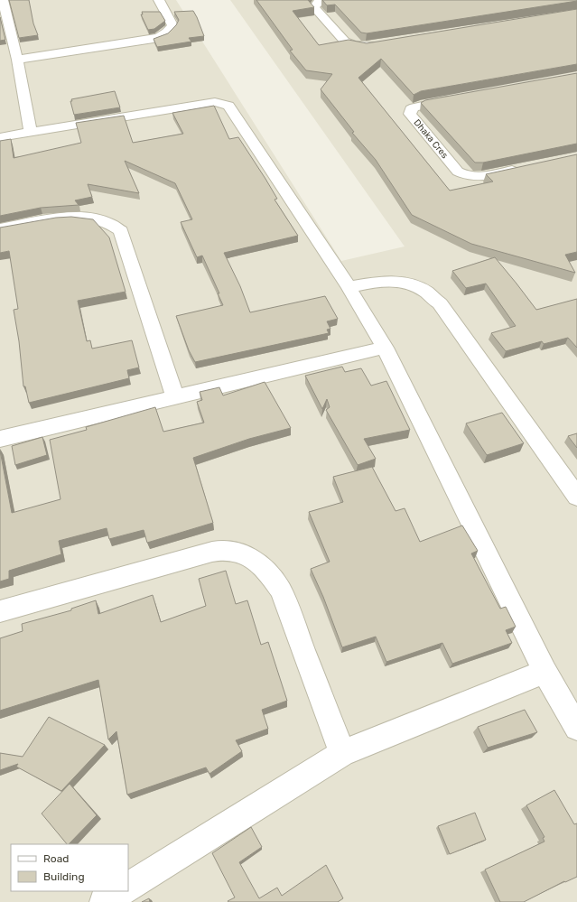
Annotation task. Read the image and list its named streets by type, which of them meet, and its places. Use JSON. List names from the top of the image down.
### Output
{
  "streets": {
    "street": ["Dhaka Cres"]
  },
  "legend": ["Road", "Building"]
}
